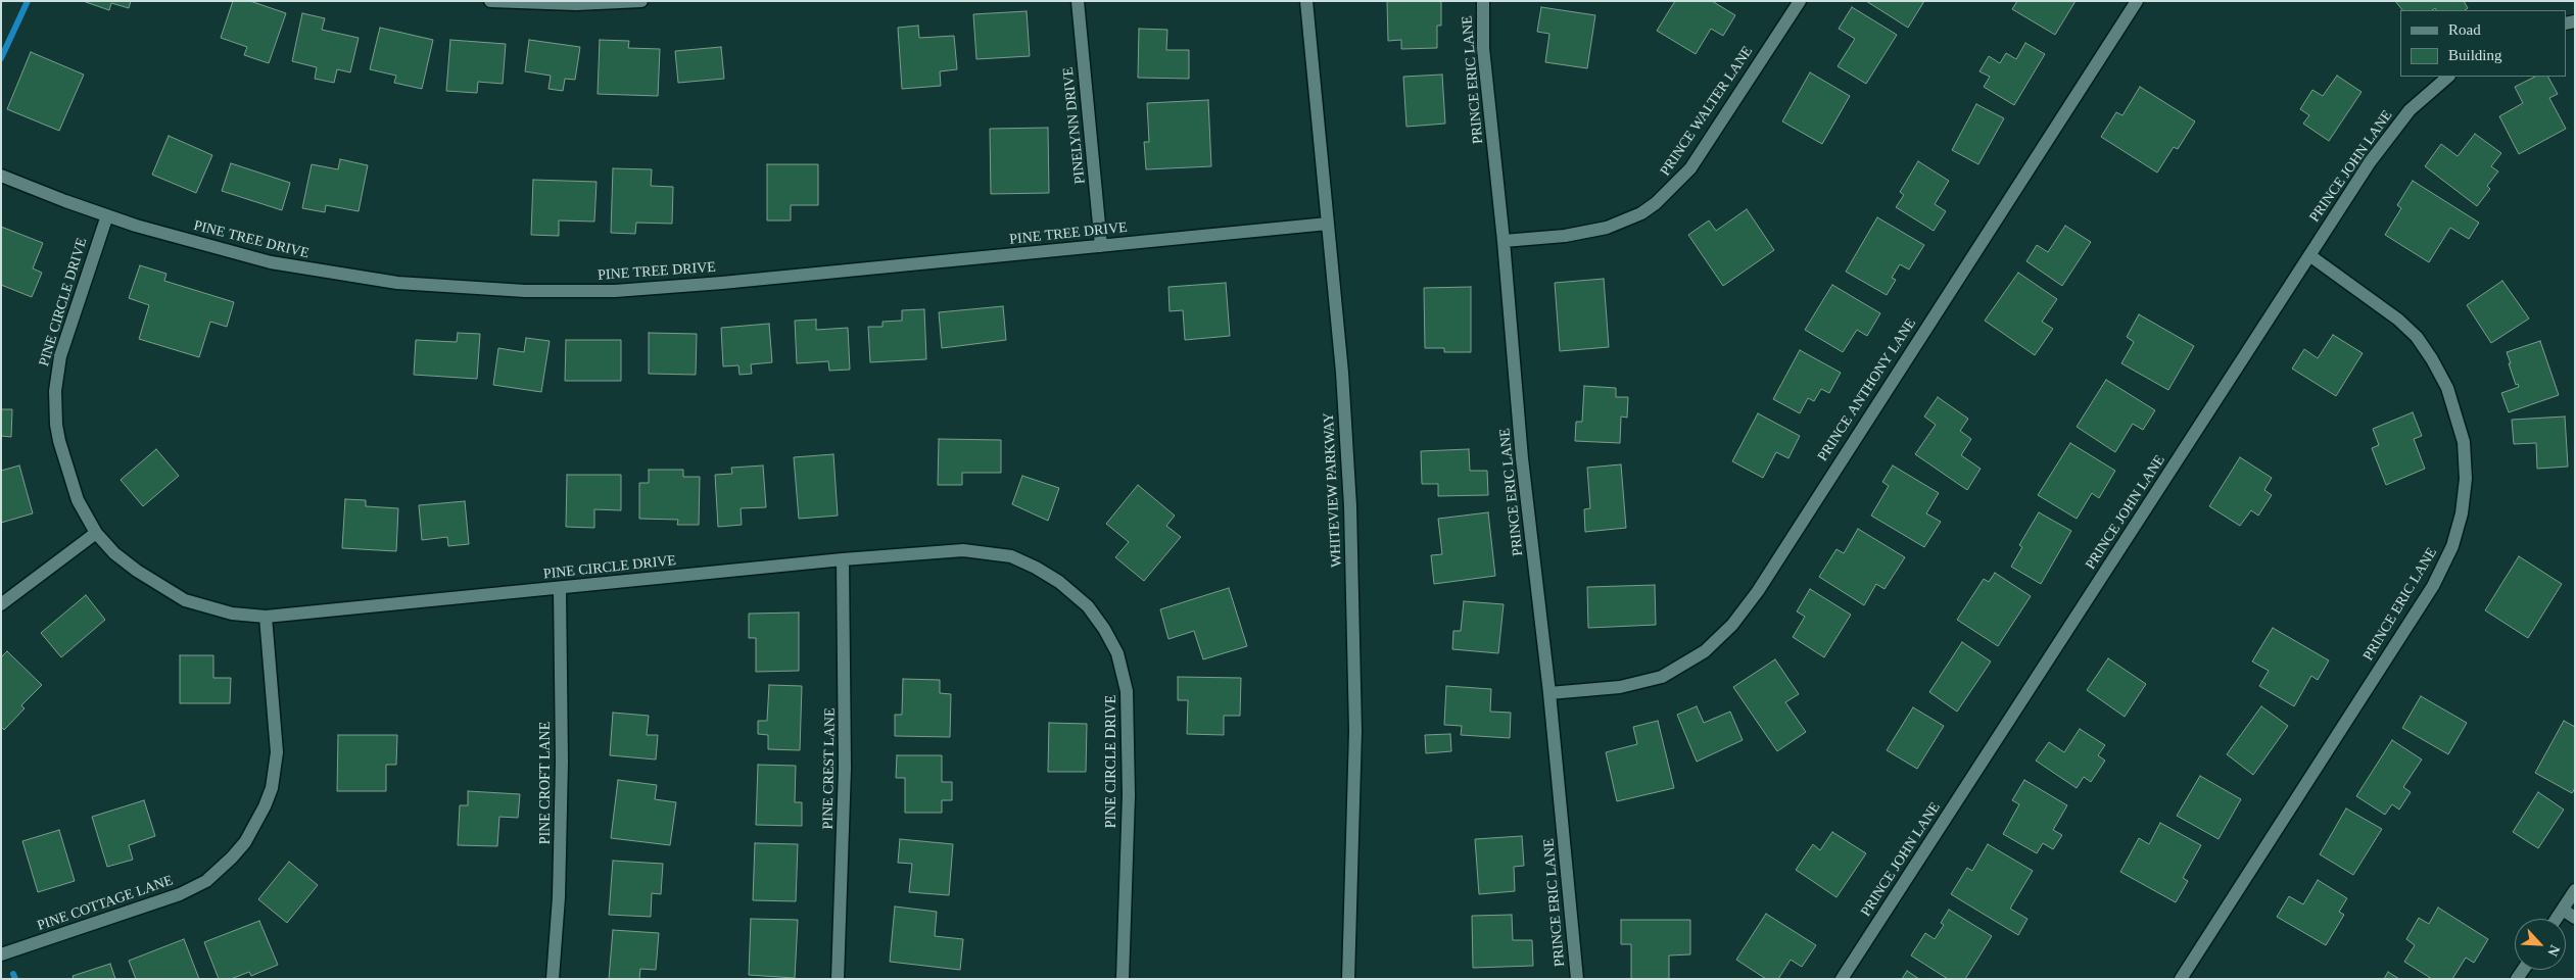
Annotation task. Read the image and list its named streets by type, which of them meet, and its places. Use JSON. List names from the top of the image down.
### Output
{
  "streets": {
    "street": [
      "PRINCE ERIC LANE",
      "PRINCE WALTER LANE",
      "PINELYNN DRIVE",
      "PRINCE JOHN LANE",
      "PINE TREE DRIVE",
      "PINE CIRCLE DRIVE",
      "PRINCE ANTHONY LANE",
      "WHITEVIEW PARKWAY",
      "PINE CREST LANE",
      "PINE CROFT LANE",
      "PINE COTTAGE LANE"
    ]
  },
  "crossings": [
    ["PRINCE ERIC LANE", "PRINCE WALTER LANE"],
    ["PRINCE ERIC LANE", "PRINCE JOHN LANE"],
    ["PRINCE ERIC LANE", "PRINCE ANTHONY LANE"],
    ["PINELYNN DRIVE", "PINE TREE DRIVE"],
    ["PINE TREE DRIVE", "PINE CIRCLE DRIVE"],
    ["PINE TREE DRIVE", "WHITEVIEW PARKWAY"],
    ["PINE CIRCLE DRIVE", "PINE CREST LANE"],
    ["PINE CIRCLE DRIVE", "PINE CROFT LANE"],
    ["PINE CIRCLE DRIVE", "PINE COTTAGE LANE"]
  ],
  "legend": ["Road", "Building"],
  "north": "bottom right"
}
